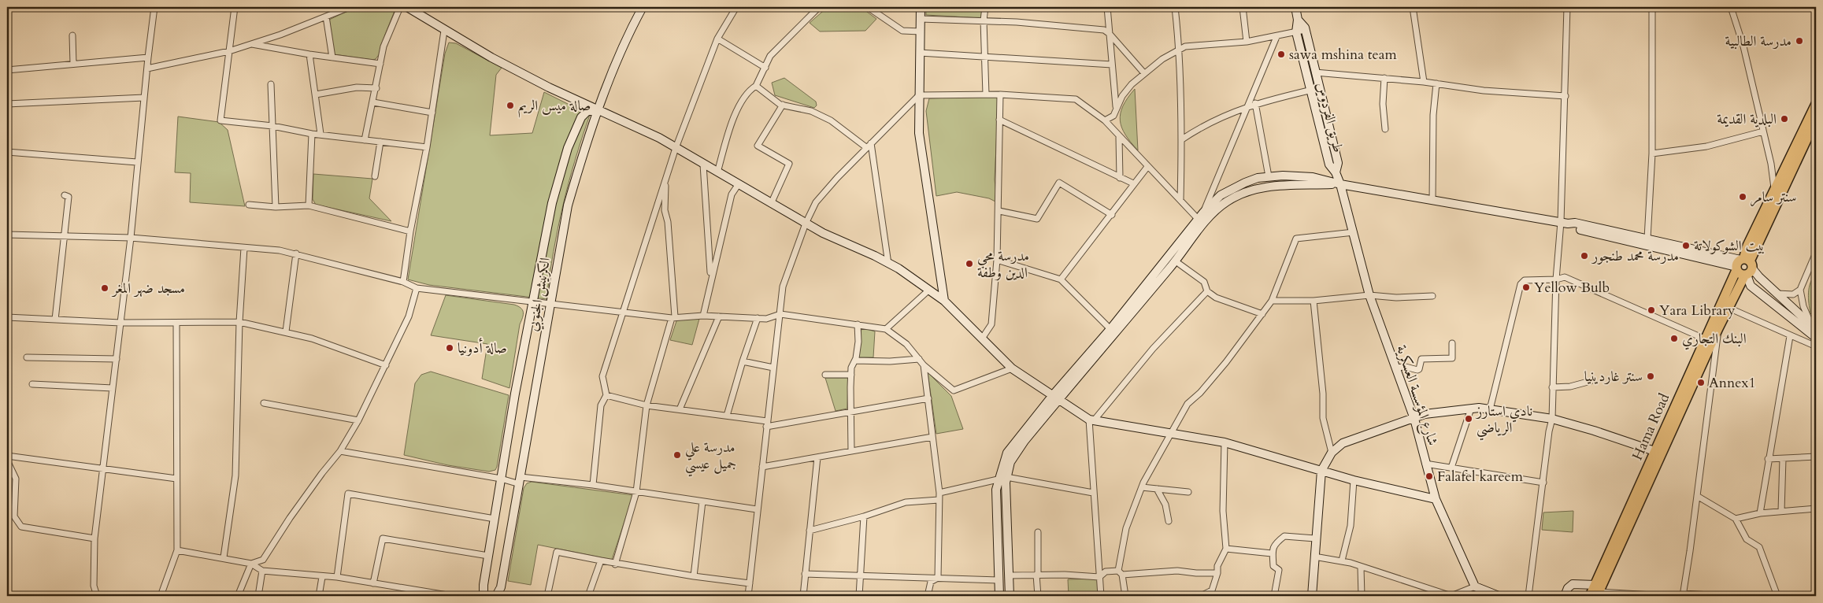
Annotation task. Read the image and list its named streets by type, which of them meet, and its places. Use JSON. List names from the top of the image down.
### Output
{
  "streets": {
    "main road": [
      "طريق الفردوس",
      "الكرنيش الجنوبي",
      "شارع المؤسسة العسكرية",
      "Hama Road"
    ]
  },
  "crossings": [
    ["طريق الفردوس", "شارع المؤسسة العسكرية"]
  ],
  "places": [
    "مدرسة الطالبية",
    "sawa mshina team",
    "صالة ميس الريم",
    "البلدية القديمة",
    "سنتر سامر",
    "بيت الشوكولاتة",
    "مدرسة محمد طنجور",
    "مدرسة محي الدين وطفة",
    "Yellow Bulb",
    "مسجد ضهر المغر",
    "Yara Library",
    "البنك التجاري",
    "صالة أدونيا",
    "سنتر غاردينيا",
    "Annex1",
    "نادي استارز الرياضي",
    "مدرسة علي جميل عيسي",
    "Falafel kareem"
  ]
}
